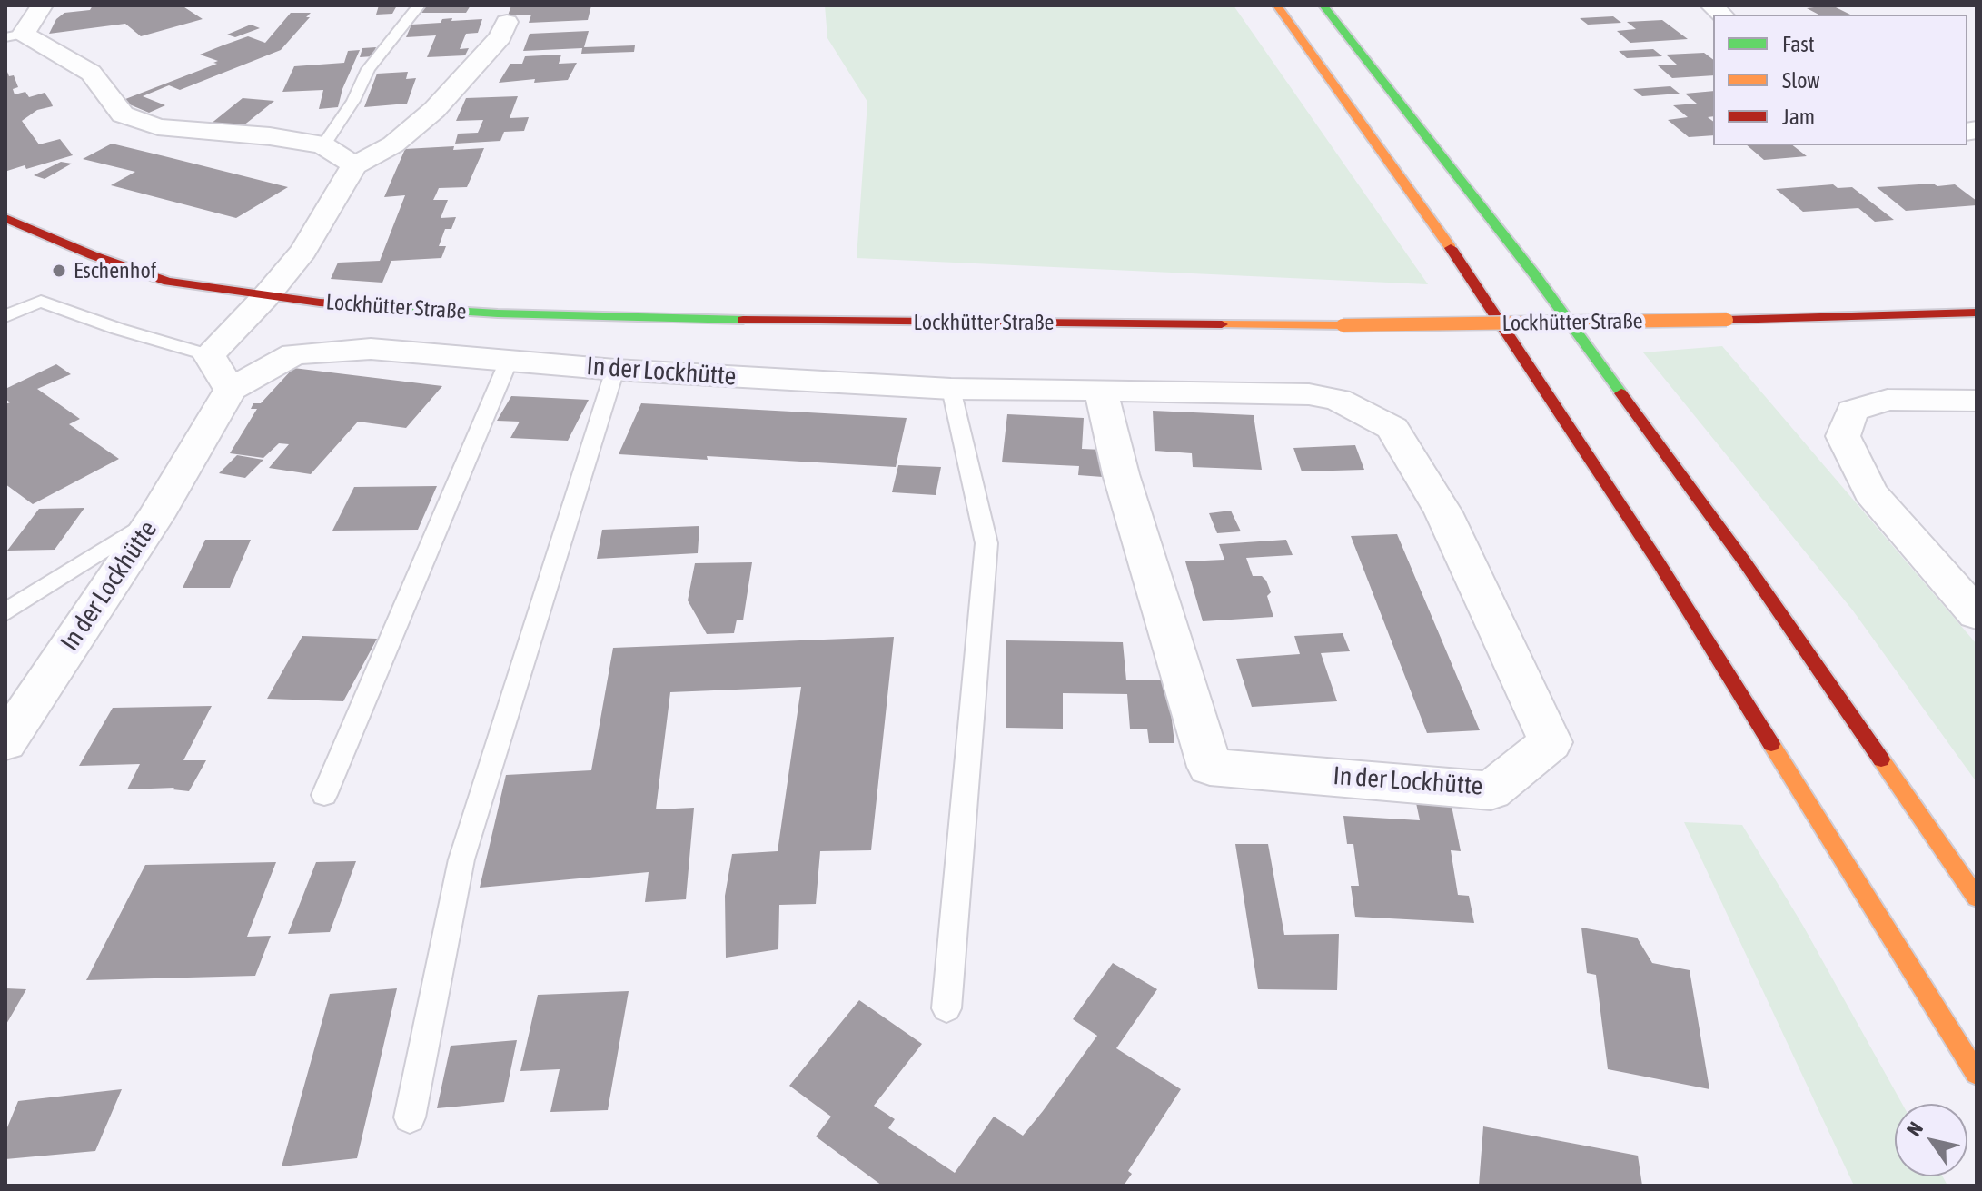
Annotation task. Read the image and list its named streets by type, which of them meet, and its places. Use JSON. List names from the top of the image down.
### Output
{
  "streets": {
    "main road": ["Lockhütter Straße"],
    "street": ["In der Lockhütte"]
  },
  "places": ["Eschenhof"],
  "legend": ["Fast", "Slow", "Jam"],
  "north": "top left"
}
